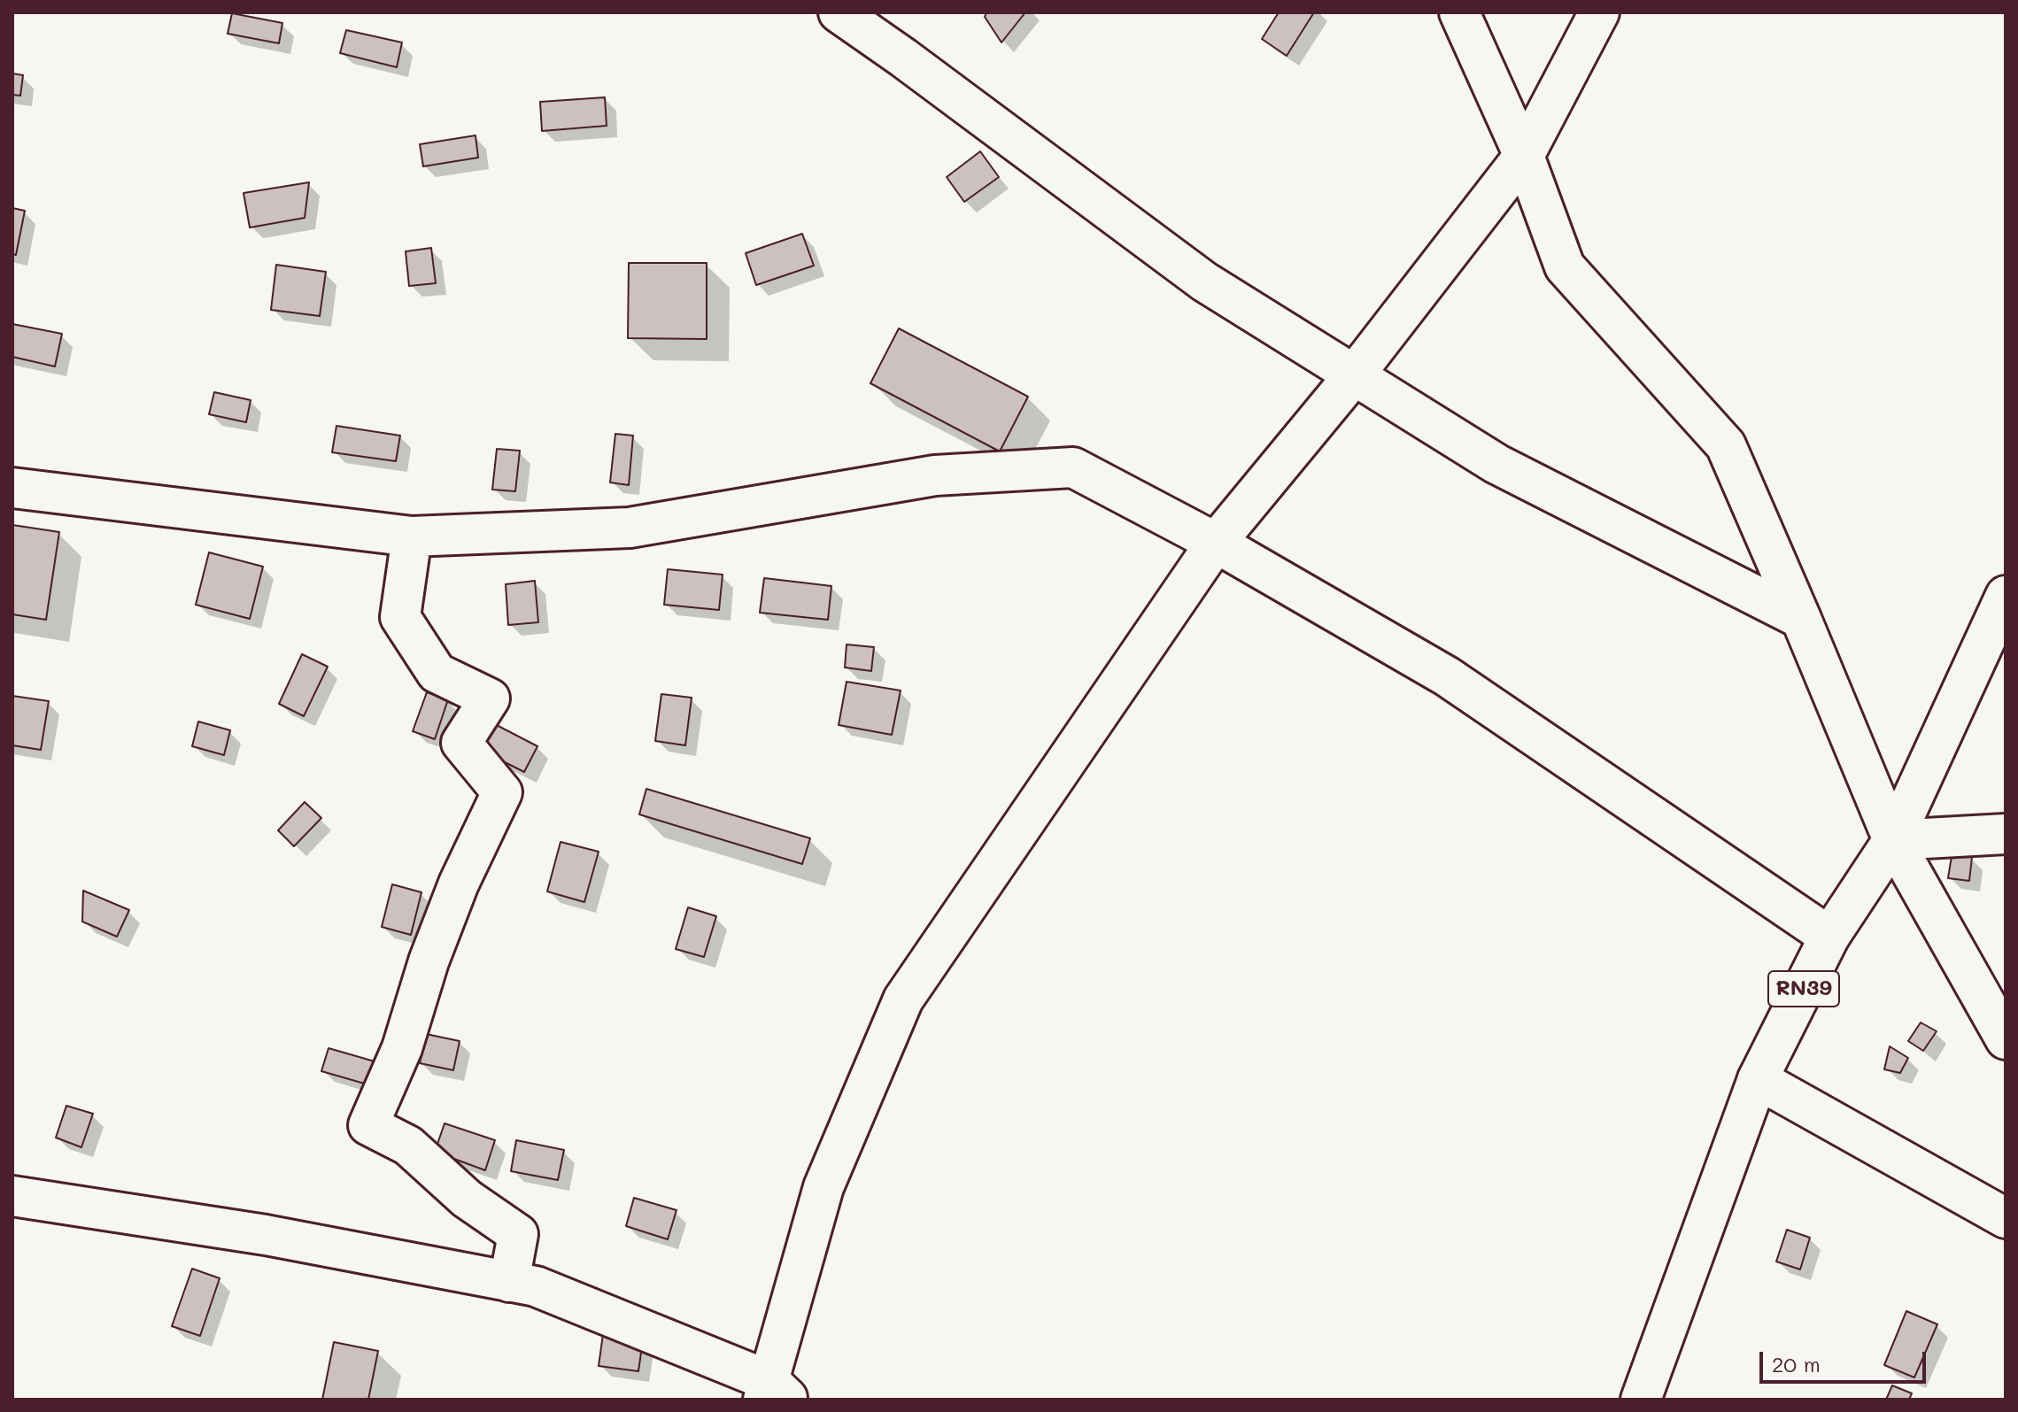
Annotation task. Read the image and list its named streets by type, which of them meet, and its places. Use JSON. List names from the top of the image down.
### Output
{
  "streets": {
    "main road": ["RN39"]
  },
  "scale_bar": "20 m"
}
